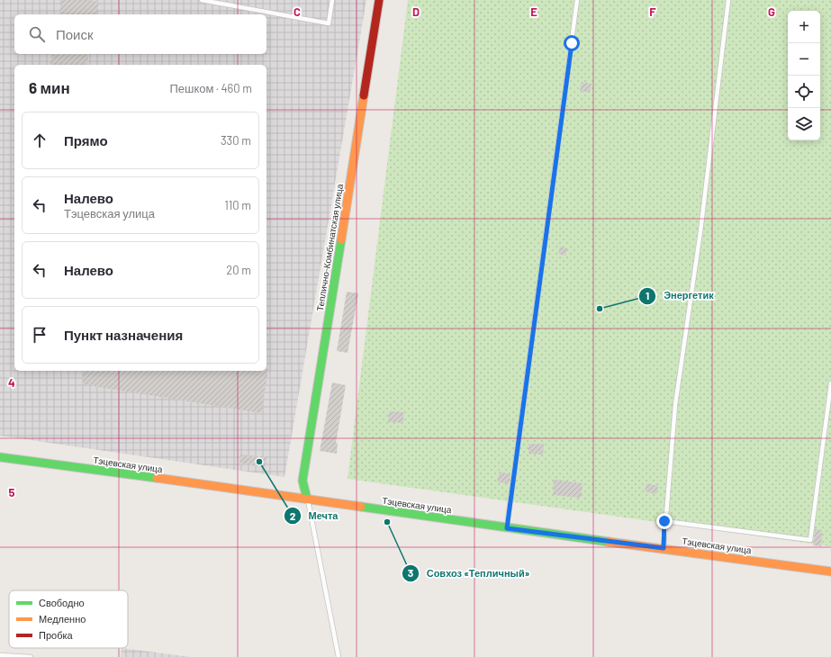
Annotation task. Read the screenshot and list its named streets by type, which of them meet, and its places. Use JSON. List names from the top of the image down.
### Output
{
  "streets": {
    "main road": ["Теплично-Комбинатская улица", "Тэцевская улица"]
  },
  "crossings": [
    ["Теплично-Комбинатская улица", "Тэцевская улица"]
  ],
  "places": ["Энергетик", "Мечта", "Совхоз «Тепличный»"],
  "legend": ["Свободно", "Медленно", "Пробка"],
  "page": {
    "map_buttons": ["+", "−"],
    "search": "Поиск",
    "heading": ["6 мин", "Пешком · 460 m"],
    "list": [
      ["Прямо", "330 m"],
      ["Налево", "Тэцевская улица", "110 m"],
      ["Налево", "20 m"],
      "Пункт назначения"
    ]
  },
  "grid": {
    "columns": [
      "C",
      "D",
      "E",
      "F",
      "G"
    ],
    "rows": ["4", "5"]
  }
}
